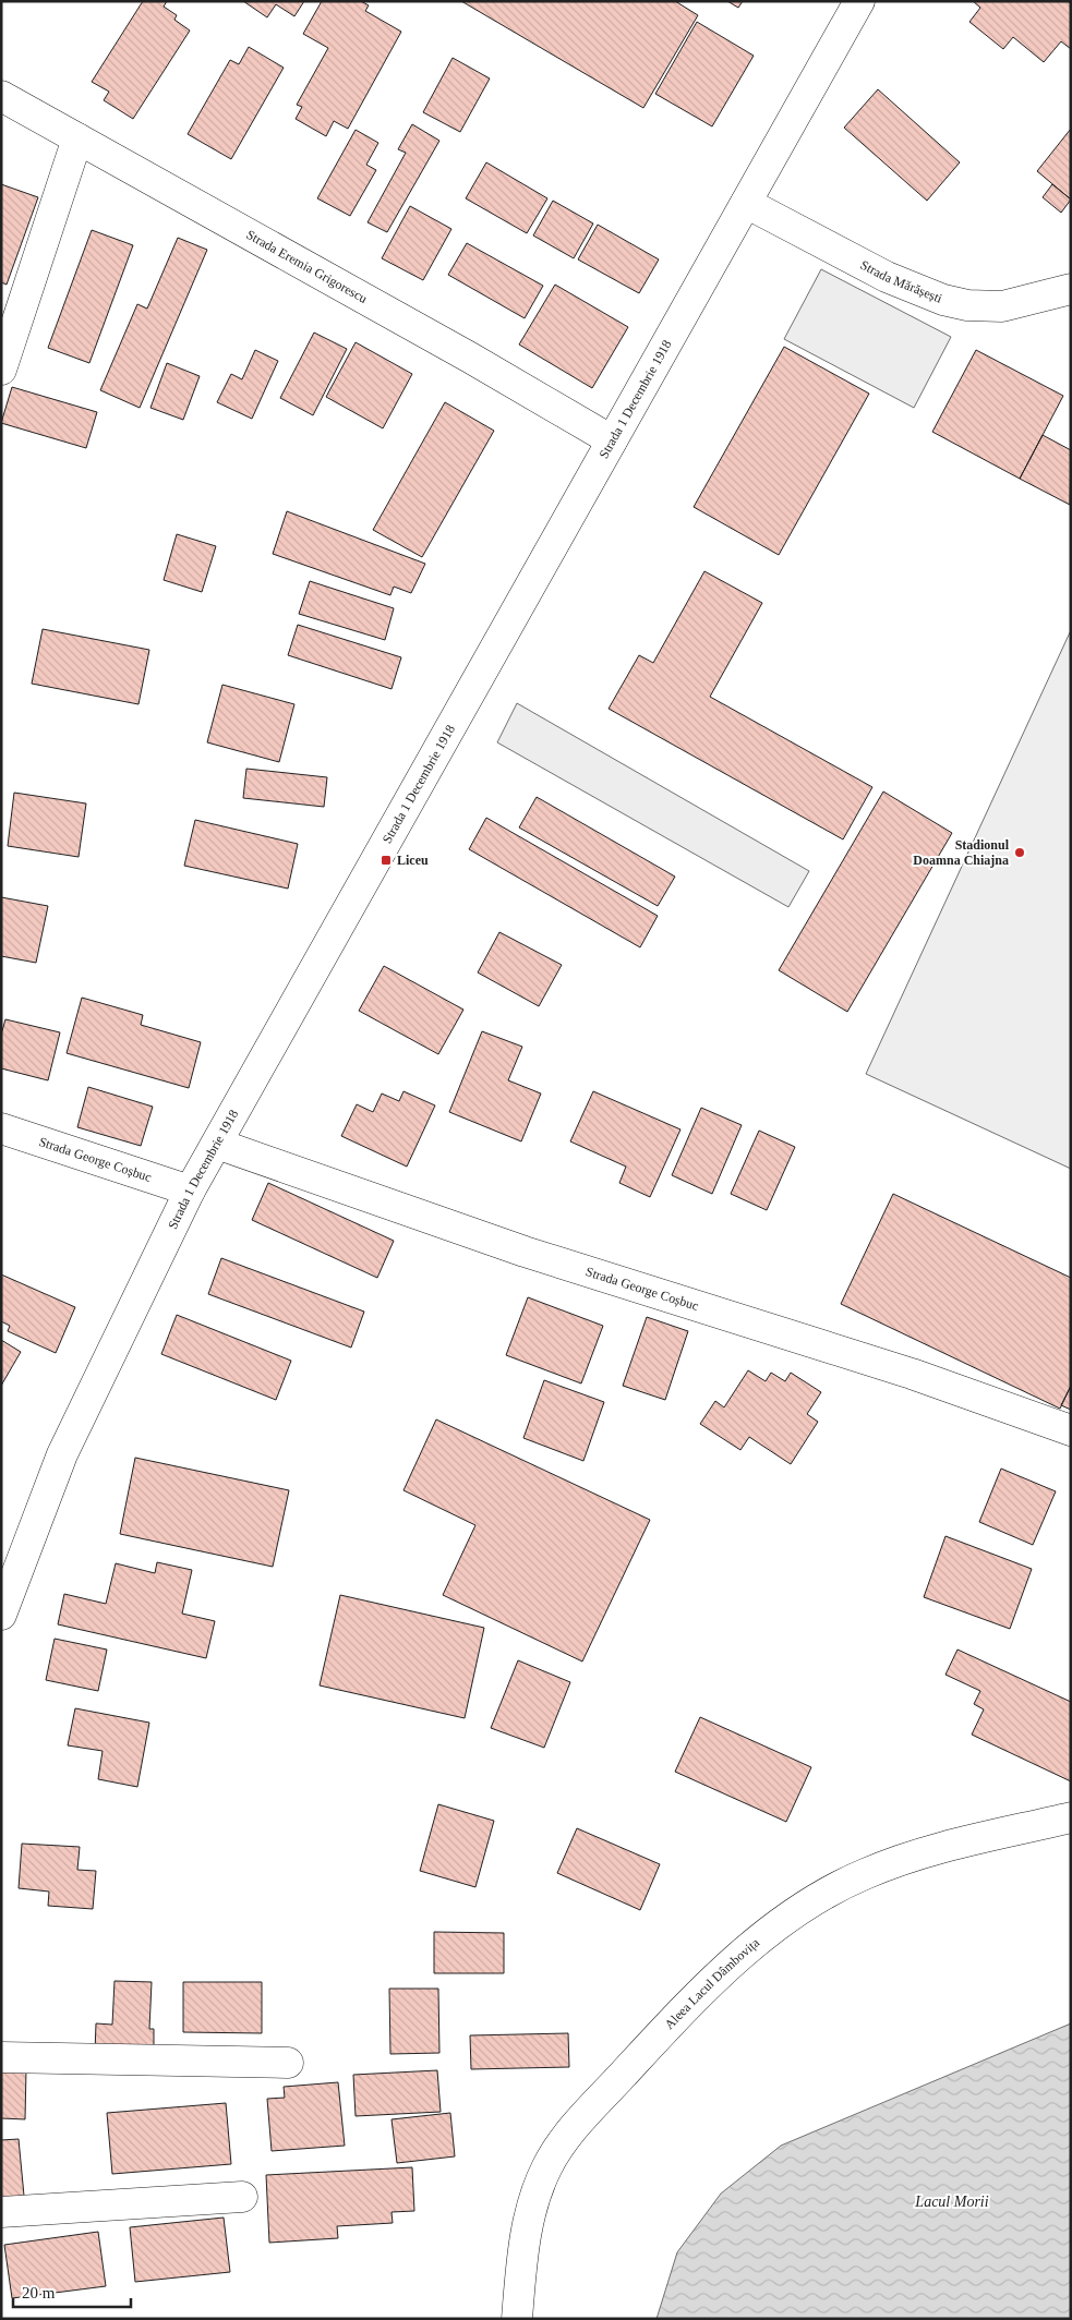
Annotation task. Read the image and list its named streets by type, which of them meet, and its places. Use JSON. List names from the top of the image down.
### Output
{
  "streets": {
    "street": [
      "Strada Eremia Grigorescu",
      "Strada Mărășești",
      "Strada 1 Decembrie 1918",
      "Strada George Coșbuc",
      "Aleea Lacul Dâmbovița"
    ]
  },
  "crossings": [
    ["Strada Eremia Grigorescu", "Strada 1 Decembrie 1918"],
    ["Strada Mărășești", "Strada 1 Decembrie 1918"],
    ["Strada 1 Decembrie 1918", "Strada George Coșbuc"]
  ],
  "water": ["Lacul Morii"],
  "places": {
    "other": ["Stadionul Doamna Chiajna"],
    "transit": ["Liceu"]
  },
  "scale_bar": "20 m"
}
